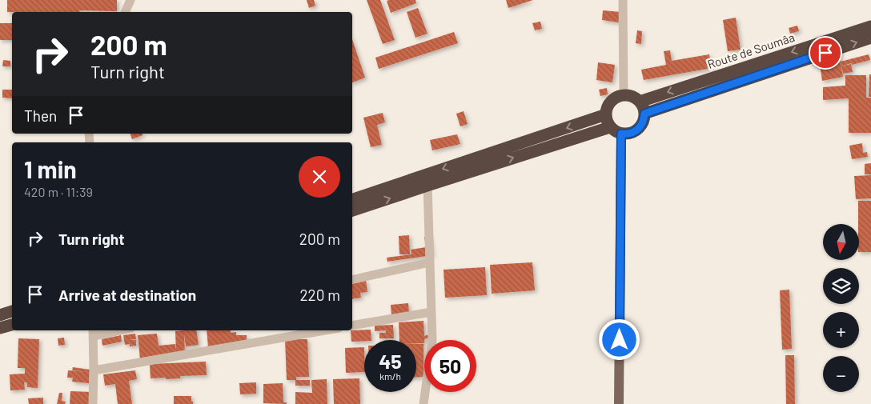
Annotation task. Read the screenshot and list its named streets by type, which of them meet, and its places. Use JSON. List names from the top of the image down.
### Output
{
  "streets": {
    "highway": ["Route de Soumâa"]
  },
  "north": "bottom",
  "page": {
    "turn": ["200 m", "Turn right"],
    "then": "Then",
    "heading": ["1 min", "420 m · 11:39"],
    "list": [
      {
        "name": "Turn right",
        "value": "200 m"
      },
      {
        "name": "Arrive at destination",
        "value": "220 m"
      }
    ],
    "map_buttons": ["+", "−"],
    "speed": "45 km/h",
    "limit": "50"
  }
}
